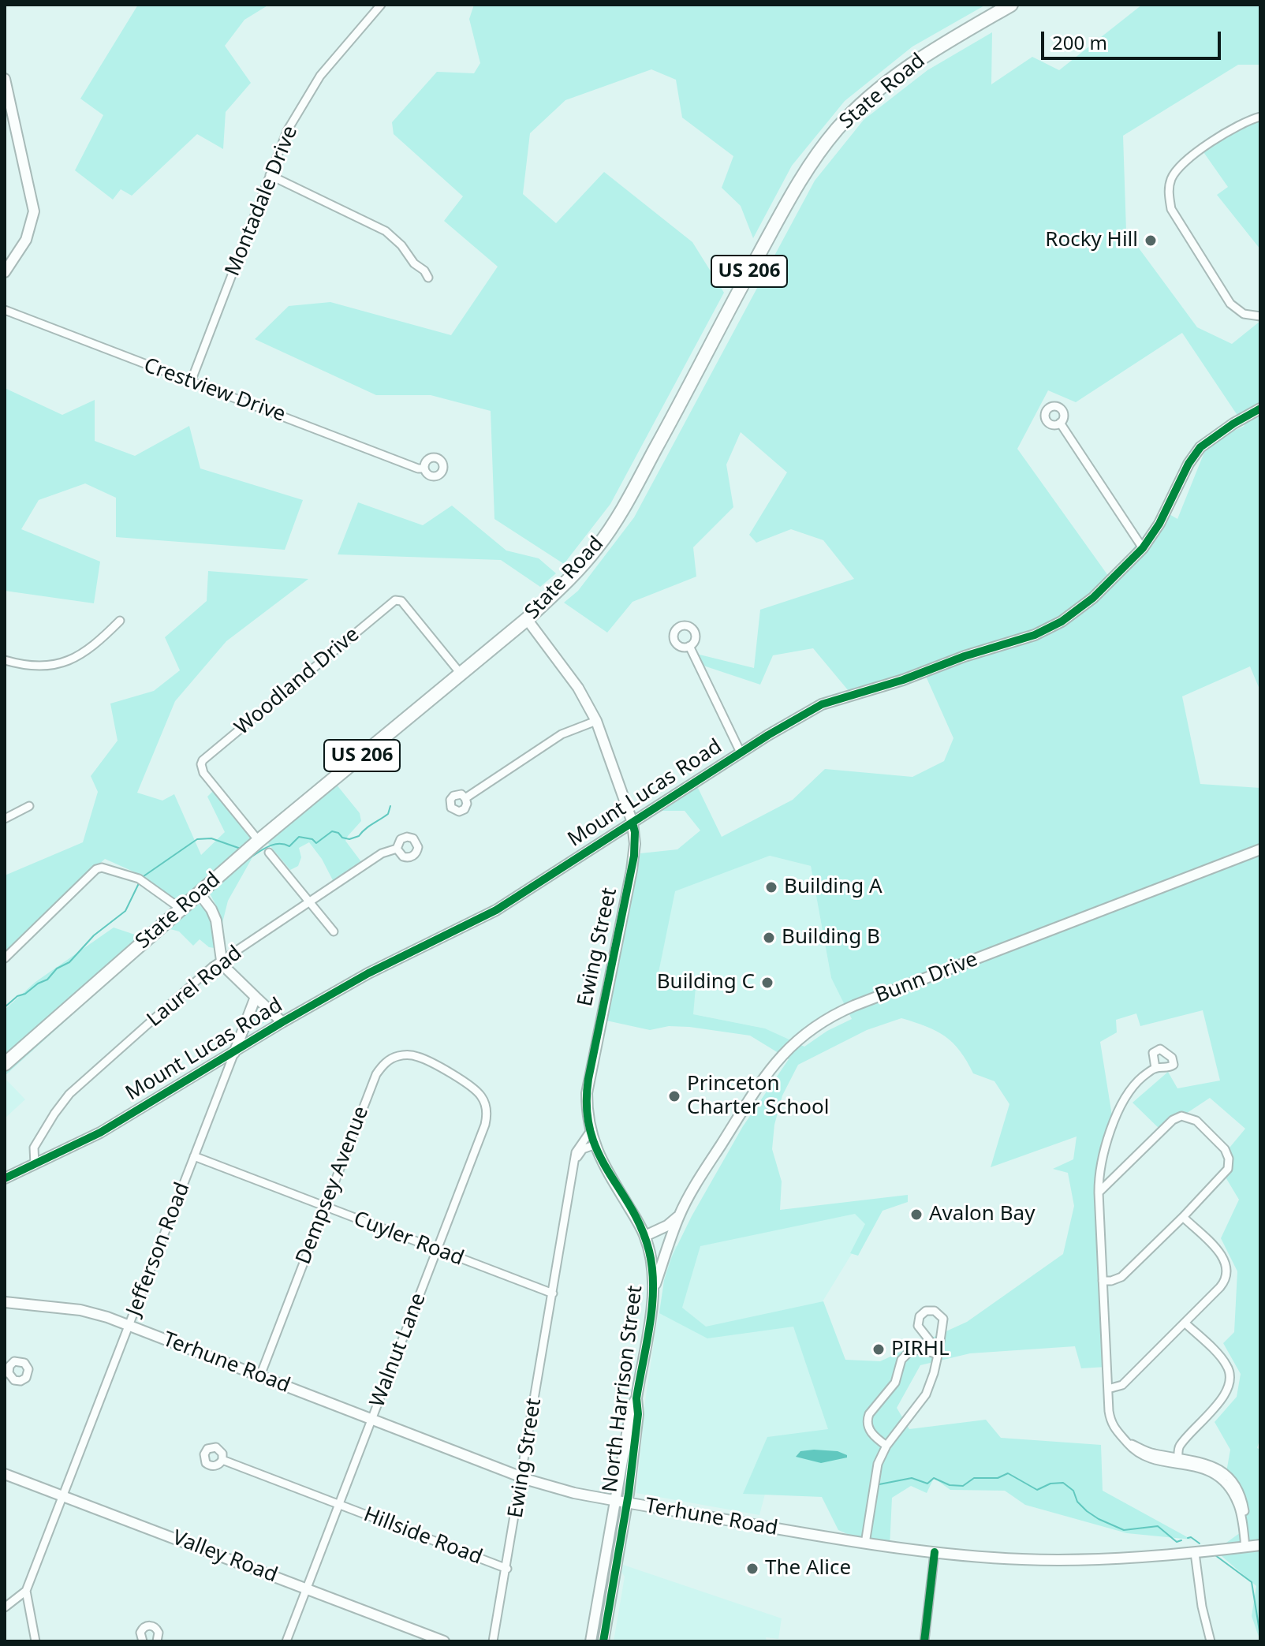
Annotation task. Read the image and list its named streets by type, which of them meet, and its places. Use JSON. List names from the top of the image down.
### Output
{
  "streets": {
    "highway": ["State Road", "US 206"],
    "street": [
      "Montadale Drive",
      "Crestview Drive",
      "Woodland Drive",
      "Mount Lucas Road",
      "Ewing Street",
      "Bunn Drive",
      "Laurel Road",
      "Dempsey Avenue",
      "Cuyler Road",
      "Jefferson Road",
      "Walnut Lane",
      "Terhune Road",
      "North Harrison Street",
      "Hillside Road",
      "Valley Road"
    ]
  },
  "crossings": [
    ["State Road", "Woodland Drive"],
    ["State Road", "Ewing Street"],
    ["Montadale Drive", "Crestview Drive"],
    ["Mount Lucas Road", "Ewing Street"],
    ["Mount Lucas Road", "Laurel Road"],
    ["Mount Lucas Road", "Jefferson Road"],
    ["Ewing Street", "Cuyler Road"],
    ["Ewing Street", "Terhune Road"],
    ["Ewing Street", "North Harrison Street"],
    ["Ewing Street", "Hillside Road"],
    ["Bunn Drive", "North Harrison Street"],
    ["Dempsey Avenue", "Cuyler Road"],
    ["Dempsey Avenue", "Walnut Lane"],
    ["Dempsey Avenue", "Terhune Road"],
    ["Cuyler Road", "Jefferson Road"],
    ["Cuyler Road", "Walnut Lane"],
    ["Jefferson Road", "Terhune Road"],
    ["Jefferson Road", "Valley Road"],
    ["Walnut Lane", "Terhune Road"],
    ["Walnut Lane", "Hillside Road"],
    ["Walnut Lane", "Valley Road"],
    ["Terhune Road", "North Harrison Street"]
  ],
  "places": [
    "Rocky Hill",
    "Building A",
    "Building B",
    "Building C",
    "Princeton Charter School",
    "Avalon Bay",
    "PIRHL",
    "The Alice"
  ],
  "scale_bar": "200 m"
}
